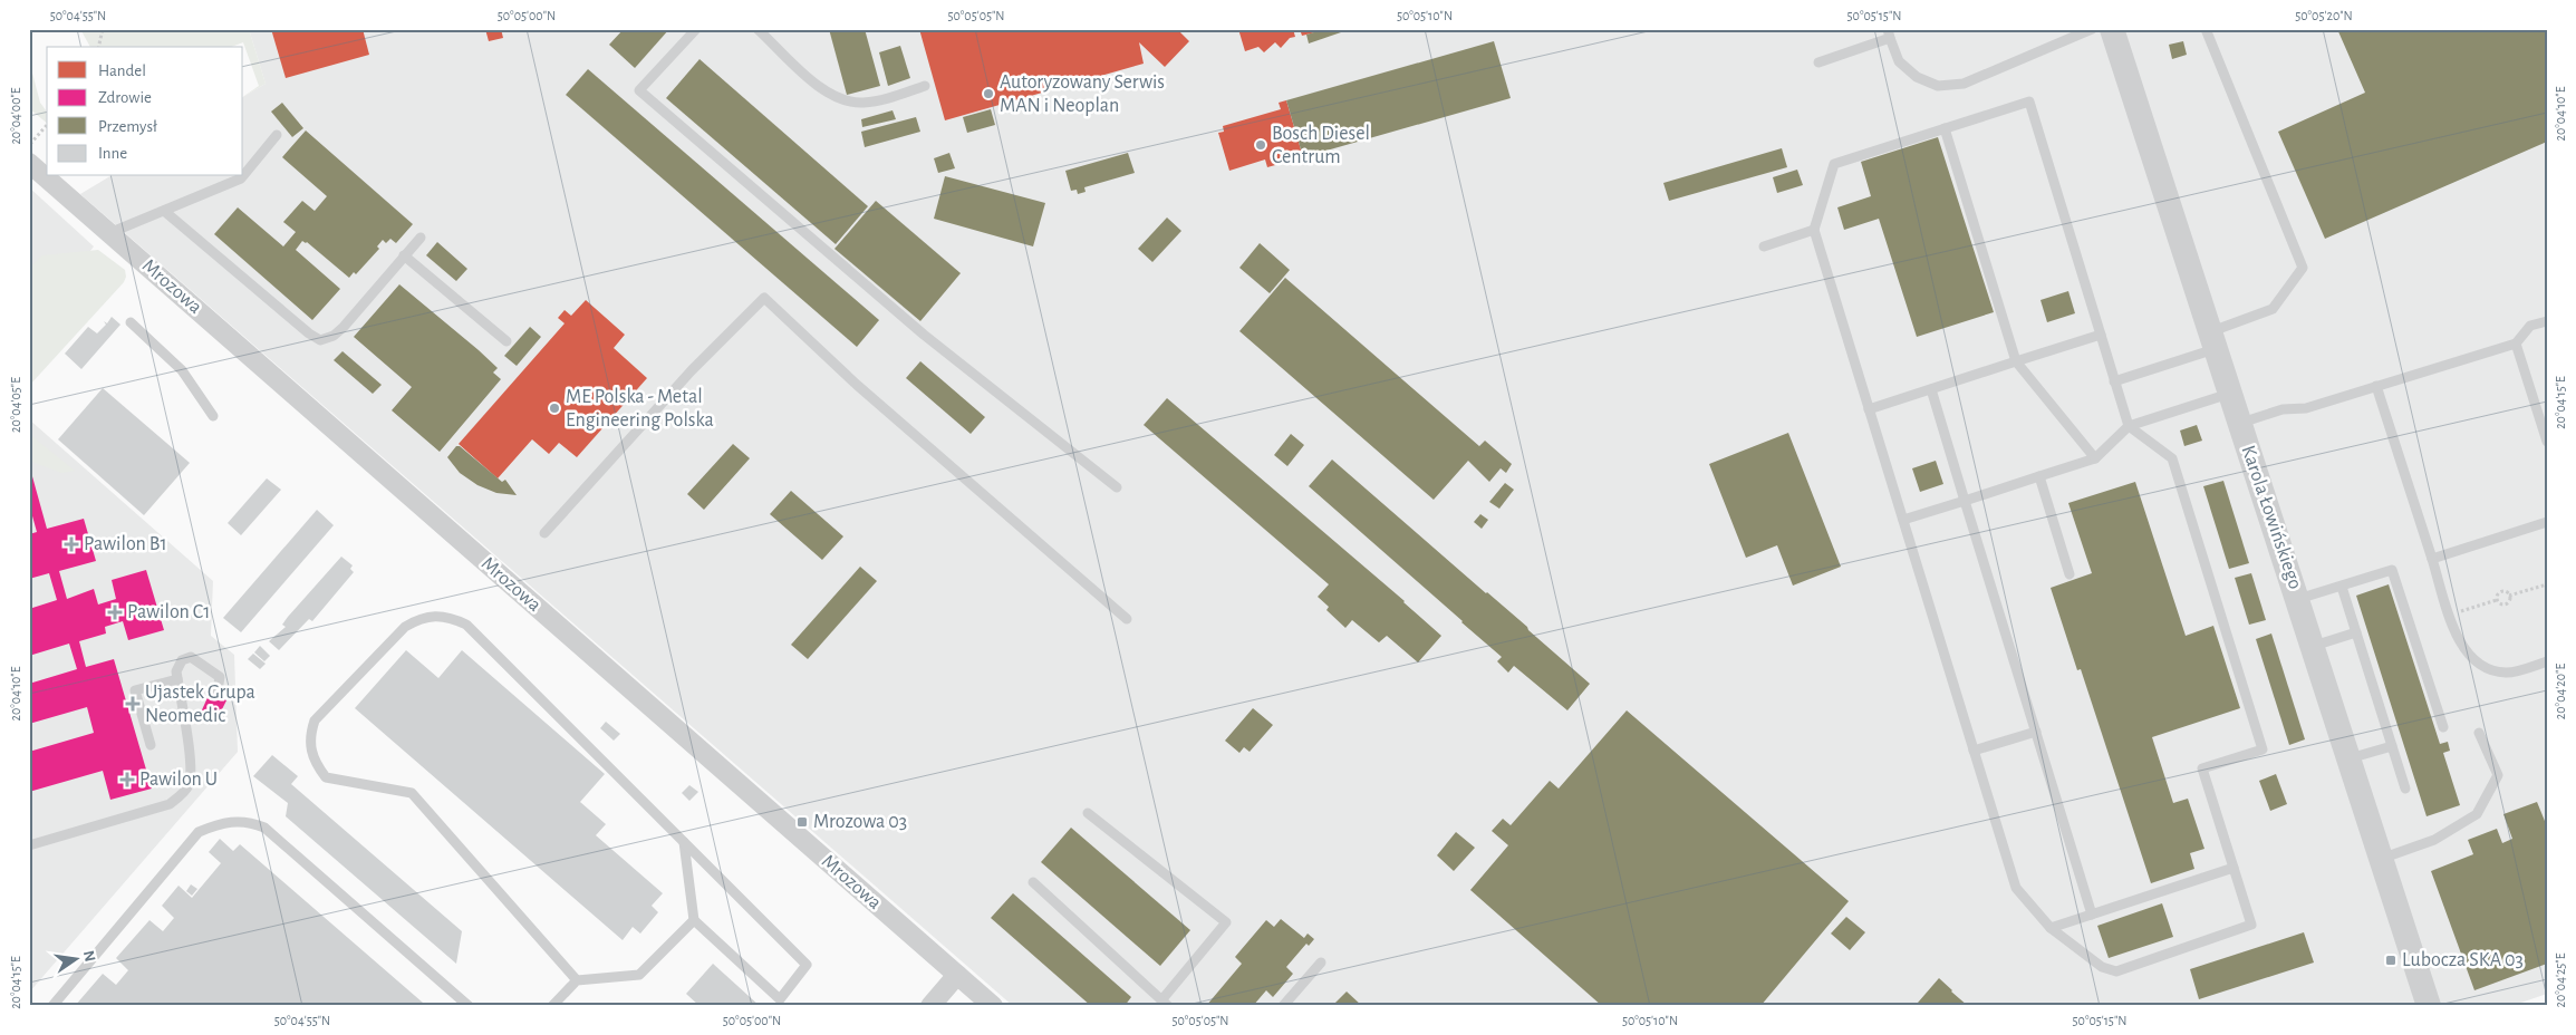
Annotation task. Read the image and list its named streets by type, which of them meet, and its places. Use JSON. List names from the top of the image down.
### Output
{
  "streets": {
    "street": ["Mrozowa", "Karola Łowińskiego"]
  },
  "places": {
    "other": ["Autoryzowany Serwis MAN i Neoplan", "Bosch Diesel Centrum", "ME Polska - Metal Engineering Polska"],
    "health": [
      "Pawilon B1",
      "Pawilon C1",
      "Ujastek Grupa Neomedic",
      "Pawilon U"
    ],
    "transit": ["Mrozowa 03", "Lubocza SKA 03"]
  },
  "legend": [
    "Handel",
    "Zdrowie",
    "Przemysł",
    "Inne"
  ],
  "north": "right",
  "coordinates": [
    "50°04'55\"N",
    "50°05'00\"N",
    "50°05'05\"N",
    "50°05'10\"N",
    "50°05'15\"N",
    "50°05'20\"N",
    "20°04'10\"E",
    "20°04'00\"E",
    "20°04'15\"E",
    "20°04'05\"E",
    "20°04'20\"E",
    "20°04'25\"E"
  ]
}
